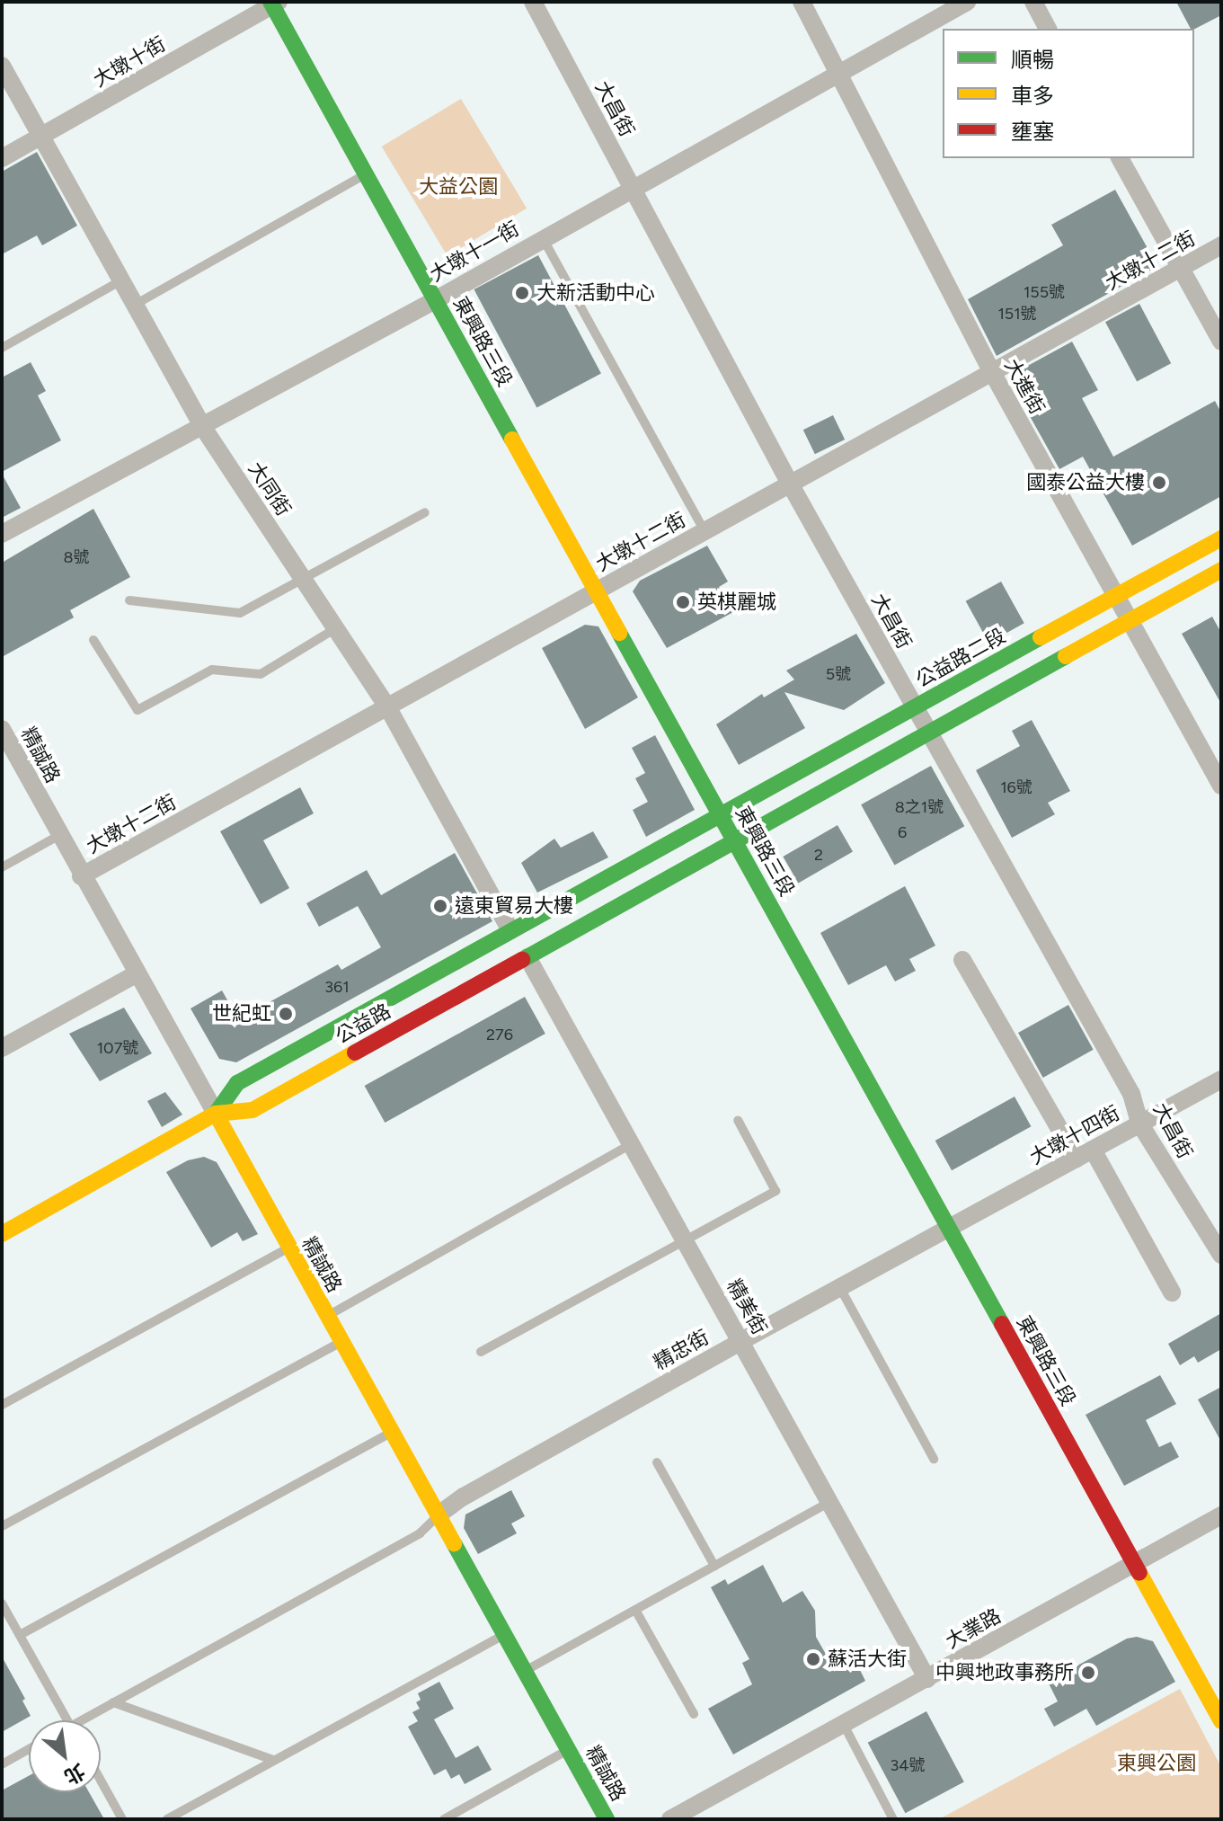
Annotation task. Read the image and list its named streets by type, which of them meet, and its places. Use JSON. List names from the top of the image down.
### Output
{
  "streets": {
    "street": [
      "大墩十街",
      "大昌街",
      "大墩十一街",
      "大墩十二街",
      "東興路三段",
      "大進街",
      "大同街",
      "公益路二段",
      "精誠路",
      "公益路",
      "大墩十四街",
      "精美街",
      "精忠街",
      "大業路"
    ]
  },
  "crossings": [
    ["大墩十街", "東興路三段"],
    ["大墩十街", "大同街"],
    ["大昌街", "大墩十一街"],
    ["大昌街", "大墩十二街"],
    ["大昌街", "公益路二段"],
    ["大昌街", "大墩十四街"],
    ["大墩十一街", "東興路三段"],
    ["大墩十一街", "大進街"],
    ["大墩十一街", "大同街"],
    ["大墩十二街", "東興路三段"],
    ["大墩十二街", "大進街"],
    ["大墩十二街", "大同街"],
    ["大墩十二街", "精誠路"],
    ["東興路三段", "公益路二段"],
    ["東興路三段", "公益路"],
    ["東興路三段", "大墩十四街"],
    ["東興路三段", "精忠街"],
    ["東興路三段", "大業路"],
    ["大進街", "公益路二段"],
    ["大同街", "公益路"],
    ["公益路二段", "公益路"],
    ["精誠路", "公益路"],
    ["精誠路", "精忠街"],
    ["公益路", "精美街"],
    ["大墩十四街", "精忠街"],
    ["精美街", "精忠街"],
    ["精美街", "大業路"]
  ],
  "parks": ["大益公園", "東興公園"],
  "places": [
    "大新活動中心",
    "國泰公益大樓",
    "英棋麗城",
    "遠東貿易大樓",
    "世紀虹",
    "蘇活大街",
    "中興地政事務所"
  ],
  "house_numbers": [
    "155號",
    "151號",
    "8號",
    "5號",
    "16號",
    "8之1號",
    "6",
    "2",
    "361",
    "276",
    "107號",
    "34號"
  ],
  "legend": ["順暢", "車多", "壅塞"],
  "north": "bottom right"
}
